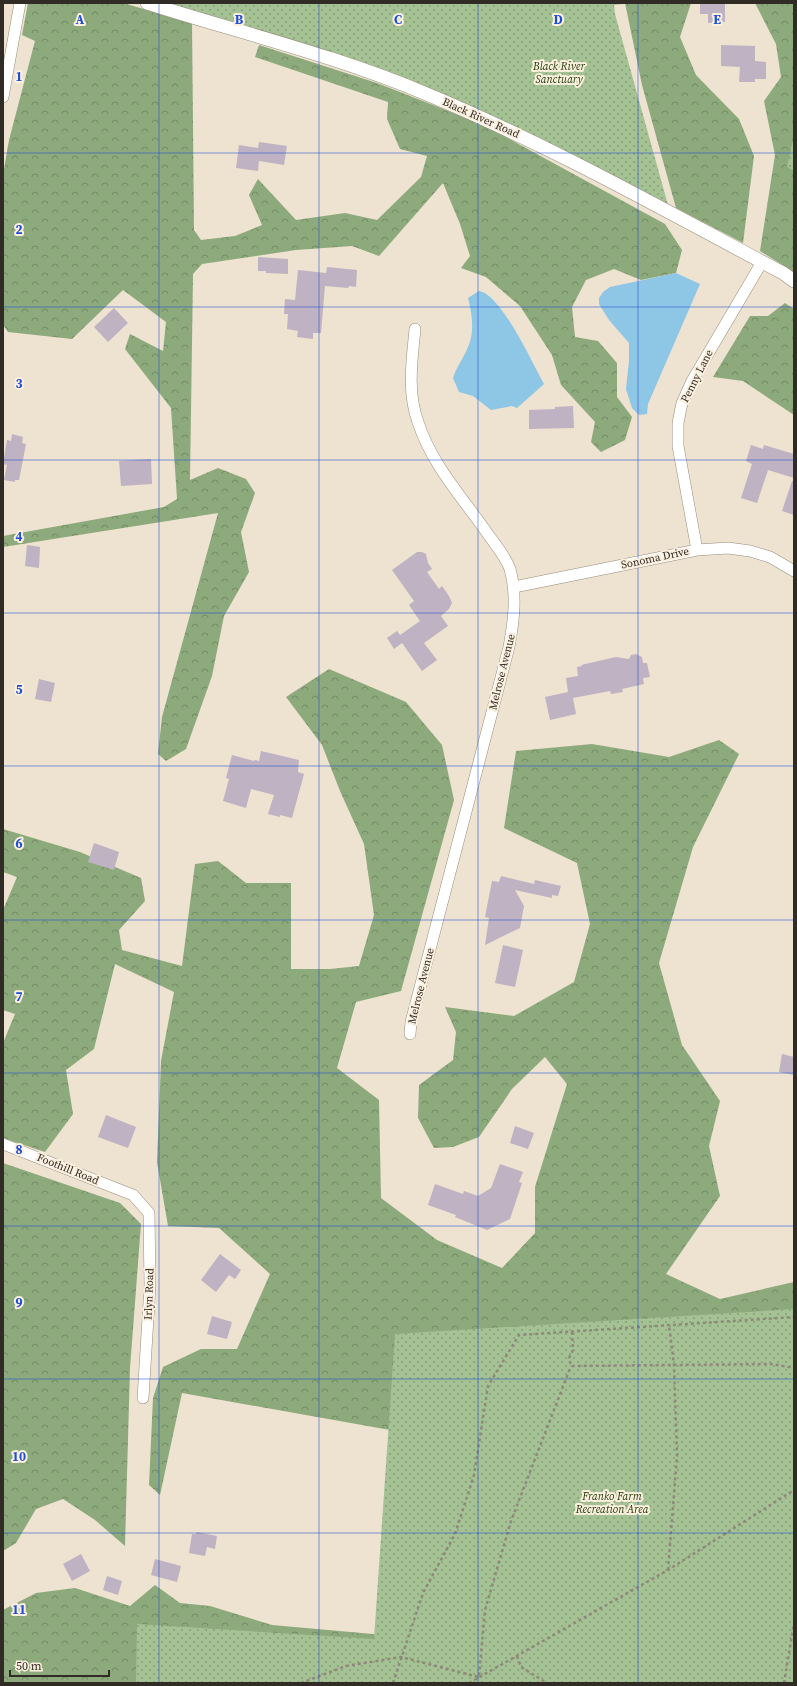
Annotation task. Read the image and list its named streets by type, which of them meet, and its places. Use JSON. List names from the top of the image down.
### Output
{
  "streets": {
    "street": [
      "Black River Road",
      "Penny Lane",
      "Sonoma Drive",
      "Melrose Avenue",
      "Foothill Road",
      "Irlyn Road"
    ]
  },
  "crossings": [
    ["Black River Road", "Penny Lane"],
    ["Penny Lane", "Sonoma Drive"],
    ["Sonoma Drive", "Melrose Avenue"],
    ["Foothill Road", "Irlyn Road"]
  ],
  "parks": ["Black River Sanctuary", "Franko Farm Recreation Area"],
  "scale_bar": "50 m",
  "grid": {
    "columns": [
      "A",
      "B",
      "C",
      "D",
      "E"
    ],
    "rows": [
      "1",
      "2",
      "3",
      "4",
      "5",
      "6",
      "7",
      "8",
      "9",
      "10",
      "11"
    ]
  }
}
